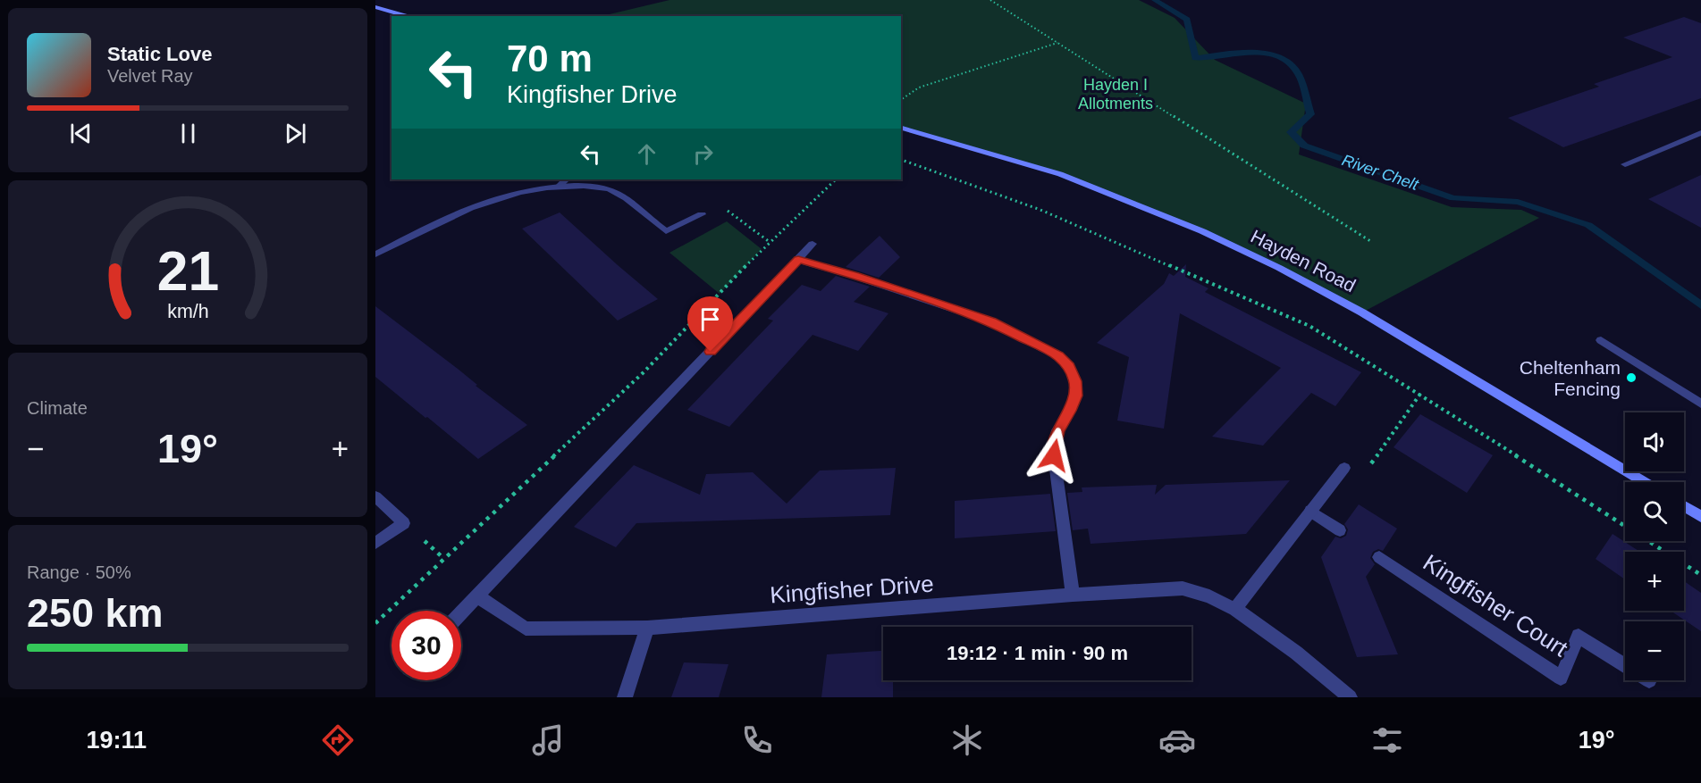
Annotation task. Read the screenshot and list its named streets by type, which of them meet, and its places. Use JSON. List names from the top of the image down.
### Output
{
  "streets": {
    "main road": ["Hayden Road"],
    "street": ["Kingfisher Drive", "Kingfisher Court"]
  },
  "water": ["River Chelt"],
  "parks": ["Hayden I Allotments"],
  "places": ["Cheltenham Fencing"],
  "page": {
    "turn": ["70 m", "Kingfisher Drive"],
    "song": ["Static Love", "Velvet Ray"],
    "tile": [
      "Climate",
      ["Range · 50%", "250 km"]
    ],
    "map_buttons": ["+", "−"],
    "heat": ["−", "19°", "+"],
    "limit": "30",
    "trip": "19:12 · 1 min · 90 m",
    "tabs": ["19:11", "19°"],
    "gauge": ["21", "km/h"]
  }
}
